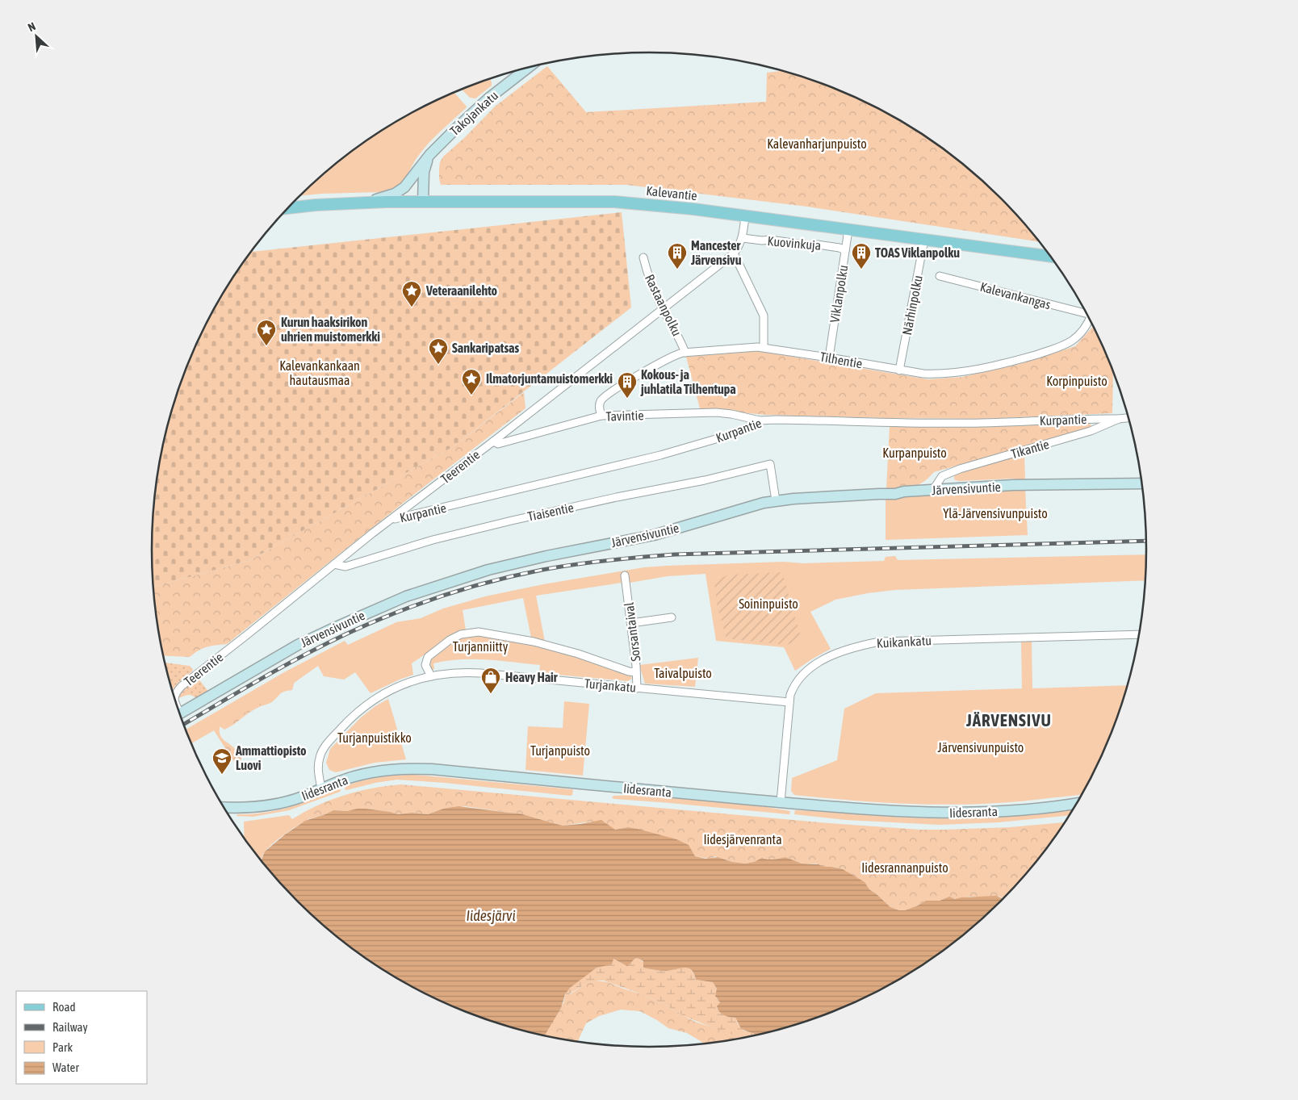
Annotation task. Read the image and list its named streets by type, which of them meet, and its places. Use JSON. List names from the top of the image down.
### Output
{
  "streets": {
    "main road": ["Kalevantie"],
    "street": [
      "Takojankatu",
      "Kuovinkuja",
      "Viklanpolku",
      "Kalevankangas",
      "Rastaanpolku",
      "Närhinpolku",
      "Tilhentie",
      "Tavintie",
      "Kurpantie",
      "Tikantie",
      "Teerentie",
      "Järvensivuntie",
      "Tiaisentie",
      "Sorsantaival",
      "Kuikankatu",
      "Turjankatu",
      "Iidesranta"
    ]
  },
  "crossings": [
    ["Takojankatu", "Kalevantie"],
    ["Kalevantie", "Viklanpolku"],
    ["Kalevantie", "Närhinpolku"],
    ["Kalevantie", "Teerentie"],
    ["Kuovinkuja", "Viklanpolku"],
    ["Kuovinkuja", "Teerentie"],
    ["Viklanpolku", "Tilhentie"],
    ["Rastaanpolku", "Tilhentie"],
    ["Rastaanpolku", "Teerentie"],
    ["Närhinpolku", "Tilhentie"],
    ["Tilhentie", "Tavintie"],
    ["Tavintie", "Kurpantie"],
    ["Tavintie", "Teerentie"],
    ["Kurpantie", "Tikantie"],
    ["Kurpantie", "Teerentie"],
    ["Tikantie", "Järvensivuntie"],
    ["Teerentie", "Tiaisentie"],
    ["Järvensivuntie", "Tiaisentie"],
    ["Sorsantaival", "Turjankatu"],
    ["Kuikankatu", "Turjankatu"],
    ["Kuikankatu", "Iidesranta"],
    ["Turjankatu", "Iidesranta"]
  ],
  "districts": ["JÄRVENSIVU"],
  "water": ["Iidesjärvi"],
  "parks": [
    "Kalevanharjunpuisto",
    "Kalevankankaan hautausmaa",
    "Korpinpuisto",
    "Kurpanpuisto",
    "Ylä-Järvensivunpuisto",
    "Soininpuisto",
    "Turjanniitty",
    "Taivalpuisto",
    "Turjanpuistikko",
    "Järvensivunpuisto",
    "Turjanpuisto",
    "Iidesjärvenranta",
    "Iidesrannanpuisto"
  ],
  "places": {
    "building": ["Mancester Järvensivu", "TOAS Viklanpolku", "Kokous- ja juhlatila Tilhentupa"],
    "place": [
      "Veteraanilehto",
      "Kurun haaksirikon uhrien muistomerkki",
      "Sankaripatsas",
      "Ilmatorjuntamuistomerkki"
    ],
    "shop": ["Heavy Hair"],
    "school or university": ["Ammattiopisto Luovi"]
  },
  "legend": [
    "Road",
    "Railway",
    "Park",
    "Water"
  ],
  "north": "top left"
}
